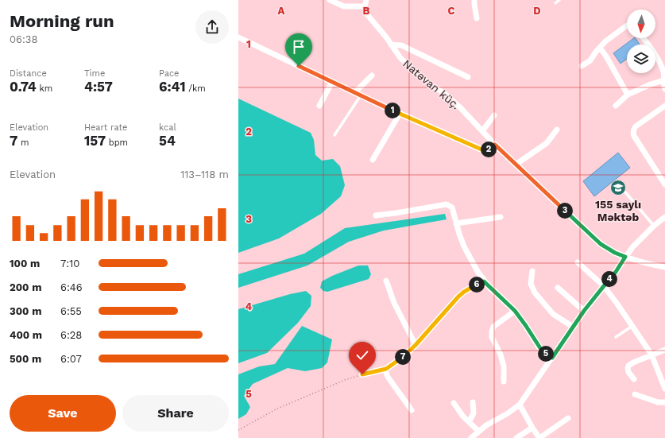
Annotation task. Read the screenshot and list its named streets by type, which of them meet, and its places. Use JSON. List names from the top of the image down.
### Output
{
  "streets": {
    "street": ["Natəvan küç."]
  },
  "places": {
    "school or university": ["155 saylı Məktəb"]
  },
  "north": "bottom",
  "page": {
    "heading": ["Morning run", "06:38"],
    "stats": [
      ["Distance", "0.74 km"],
      ["Time", "4:57"],
      ["Pace", "6:41 /km"],
      ["Elevation", "7 m"],
      ["Heart rate", "157 bpm"],
      ["kcal", "54"]
    ],
    "pins": [
      "1",
      "2",
      "3",
      "4",
      "6",
      "5",
      "7"
    ],
    "chart": ["Elevation", "113–118 m"],
    "list": [
      {
        "name": "100 m",
        "note": "7:10"
      },
      {
        "name": "200 m",
        "note": "6:46"
      },
      {
        "name": "300 m",
        "note": "6:55"
      },
      {
        "name": "400 m",
        "note": "6:28"
      },
      {
        "name": "500 m",
        "note": "6:07"
      }
    ],
    "buttons": ["Save", "Share"]
  },
  "grid": {
    "columns": [
      "A",
      "B",
      "C",
      "D"
    ],
    "rows": [
      "1",
      "2",
      "3",
      "4",
      "5"
    ]
  }
}
